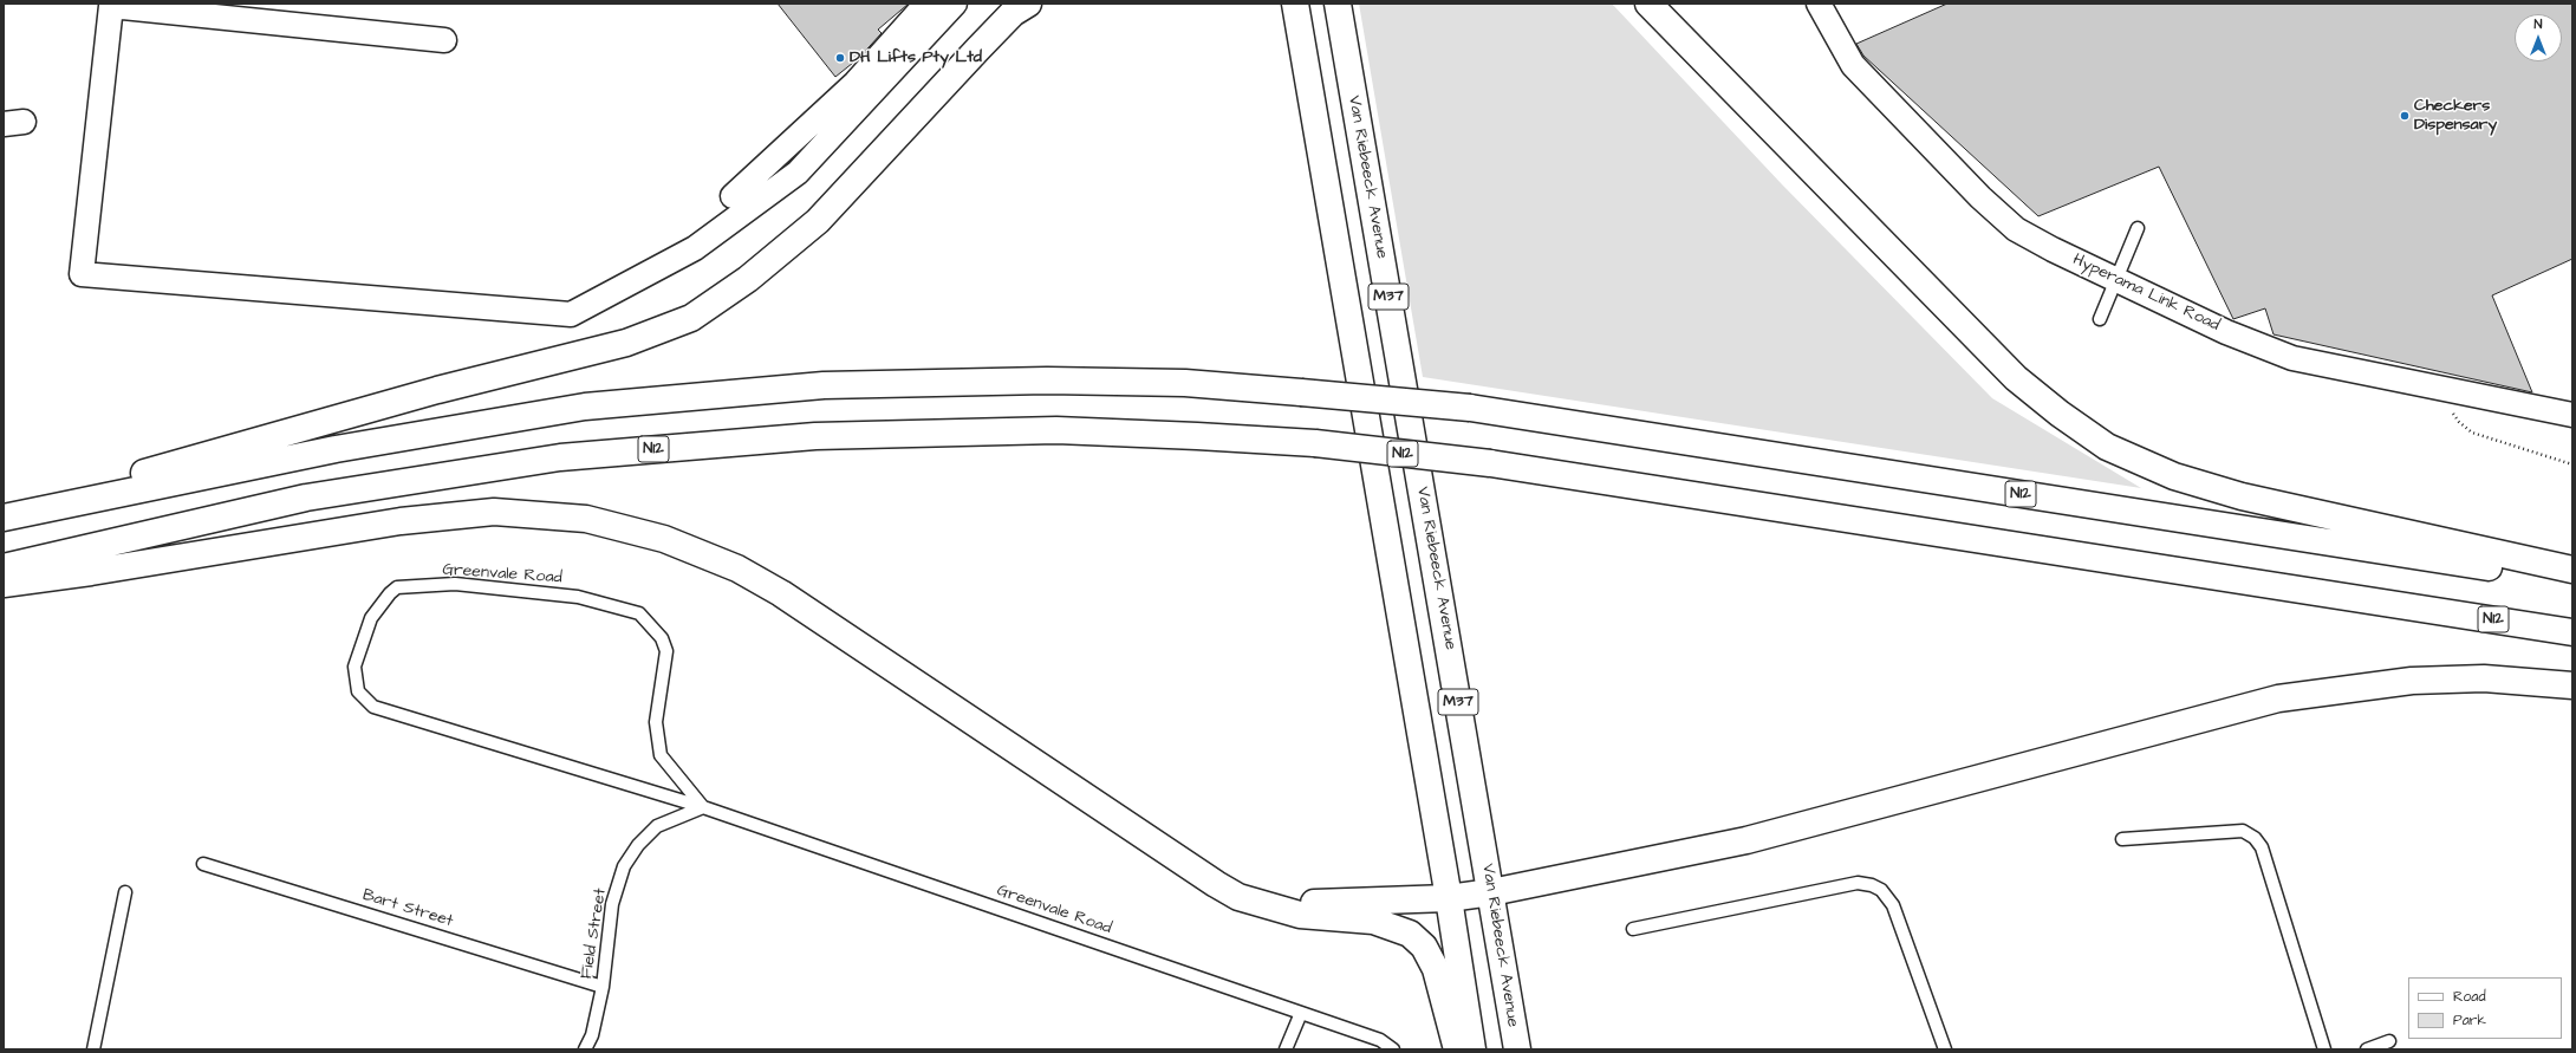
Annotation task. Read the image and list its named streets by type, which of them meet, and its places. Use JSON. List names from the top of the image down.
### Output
{
  "streets": {
    "main road": ["Van Riebeeck Avenue", "M37", "N12"],
    "street": ["Hyperama Link Road"],
    "lane": ["Greenvale Road", "Bart Street", "Field Street"]
  },
  "crossings": [
    ["Greenvale Road", "Field Street"],
    ["Bart Street", "Field Street"]
  ],
  "places": ["DH Lifts Pty Ltd", "Checkers Dispensary"],
  "legend": ["Road", "Park"],
  "north": "top"
}
